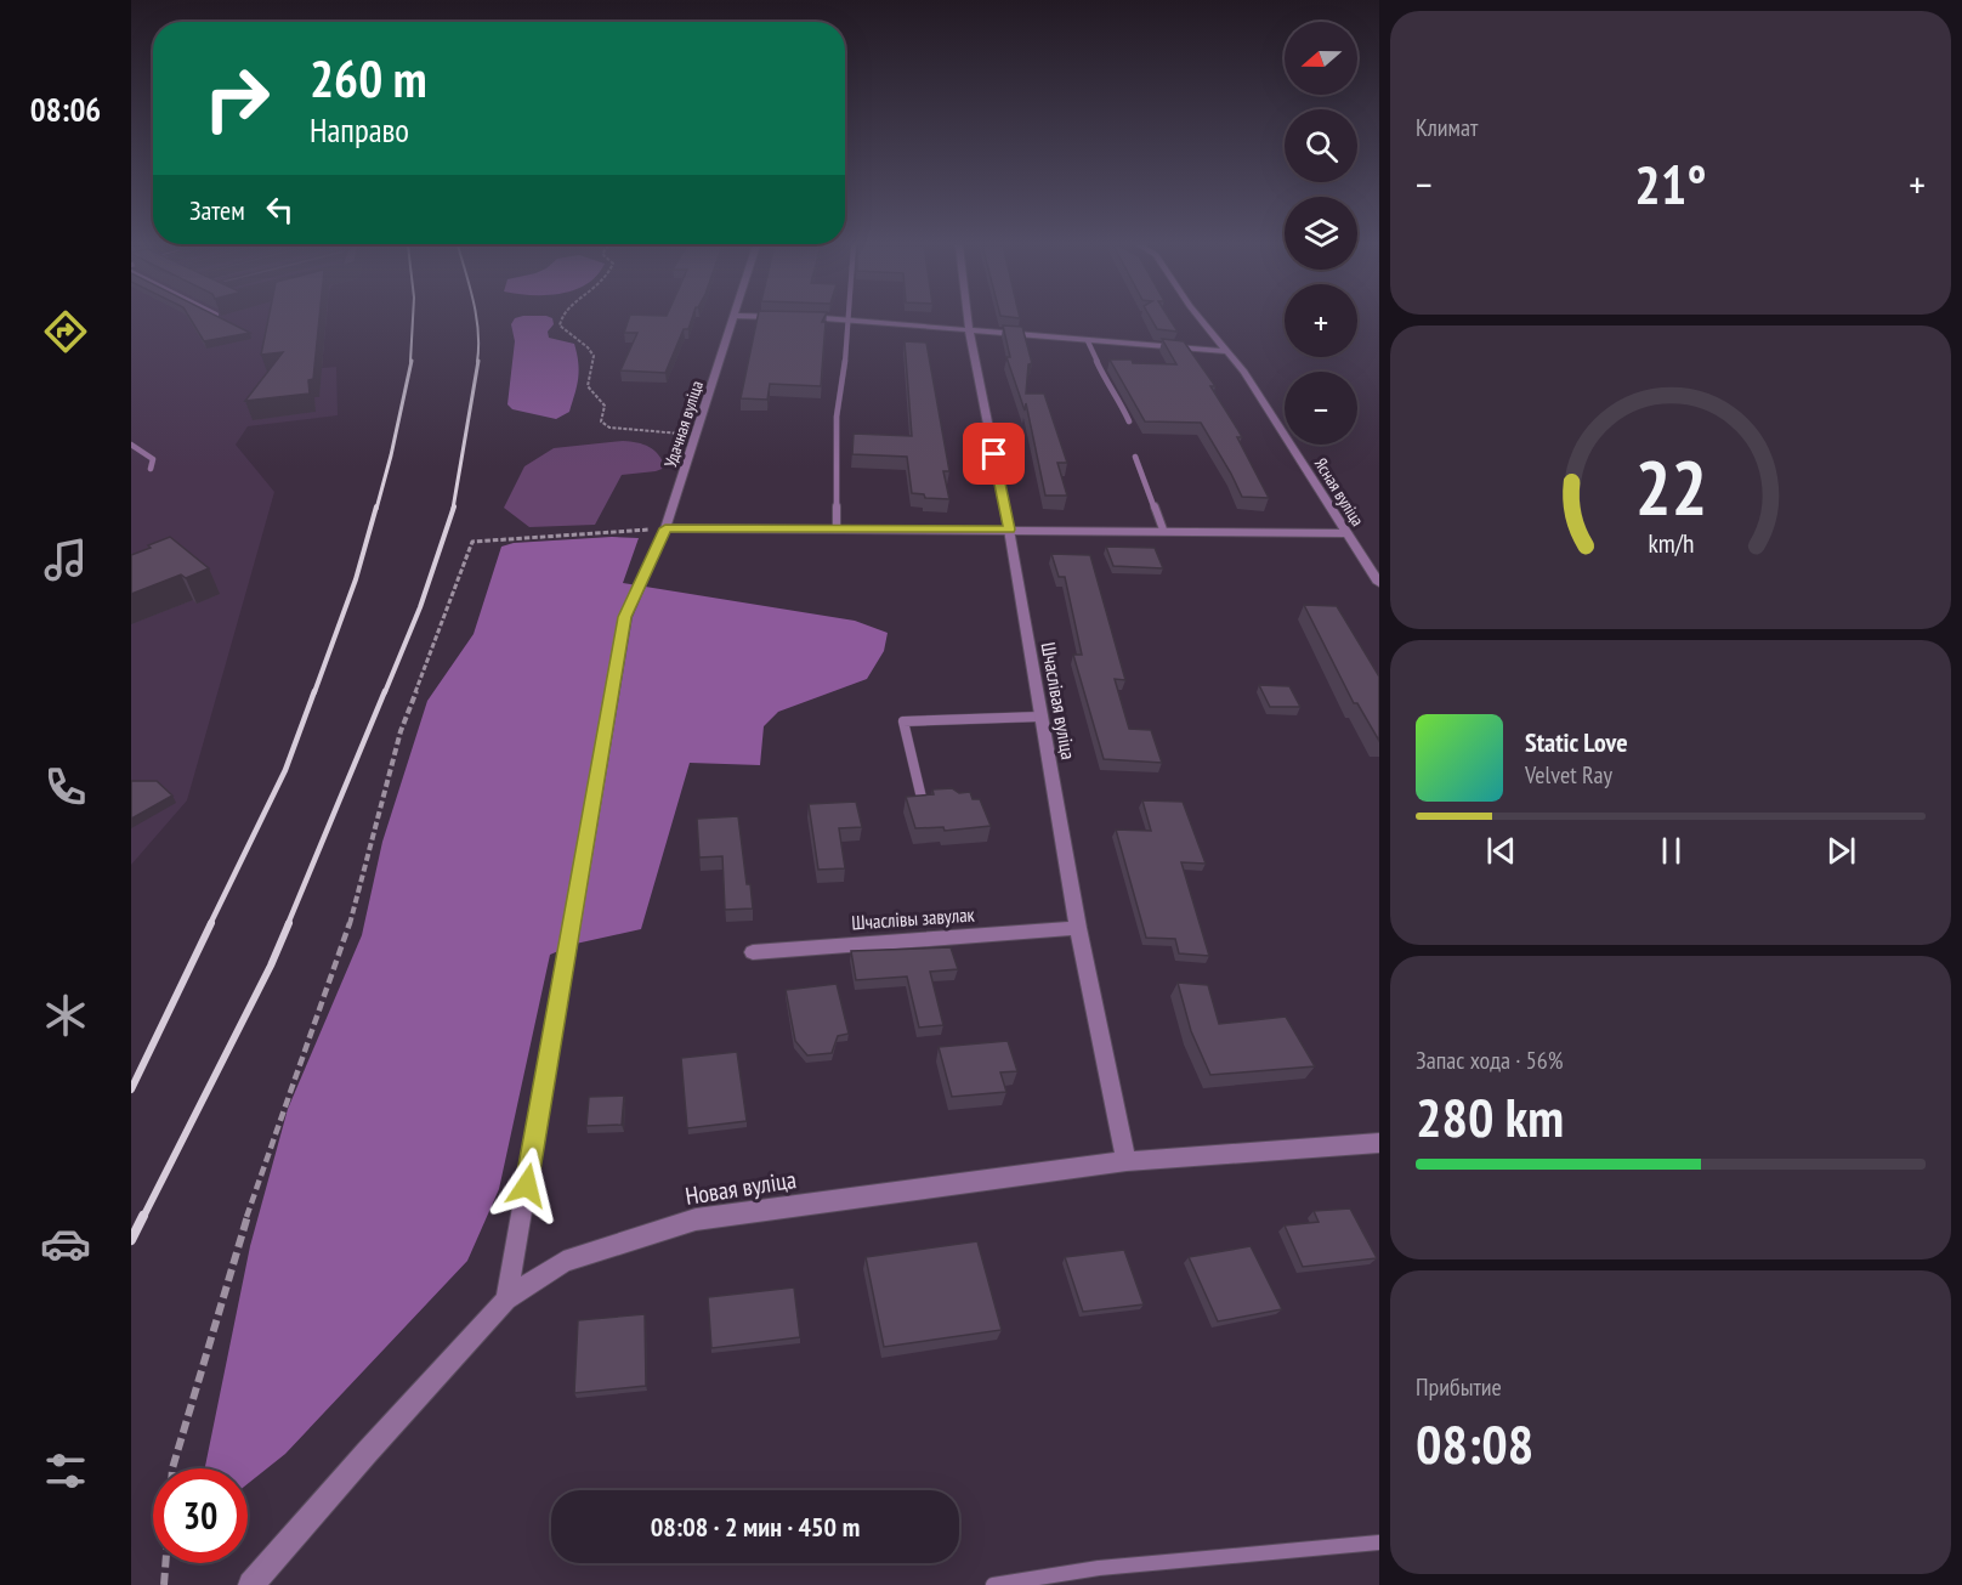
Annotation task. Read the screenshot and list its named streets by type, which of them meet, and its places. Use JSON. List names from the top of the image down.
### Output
{
  "streets": {
    "street": [
      "Удачная вуліца",
      "Ясная вуліца",
      "Шчаслівая вуліца",
      "Шчаслівы завулак",
      "Новая вуліца"
    ]
  },
  "crossings": [
    ["Удачная вуліца", "Новая вуліца"],
    ["Шчаслівая вуліца", "Шчаслівы завулак"],
    ["Шчаслівая вуліца", "Новая вуліца"]
  ],
  "north": "left",
  "page": {
    "tabs": "08:06",
    "tile": [
      "Климат",
      ["Запас хода · 56%", "280 km"],
      ["Прибытие", "08:08"]
    ],
    "map_buttons": ["+", "−"],
    "turn": ["260 m", "Направо"],
    "heat": ["−", "21°", "+"],
    "then": "Затем",
    "song": ["Static Love", "Velvet Ray"],
    "limit": "30",
    "trip": "08:08 · 2 мин · 450 m",
    "gauge": ["22", "km/h"]
  }
}
